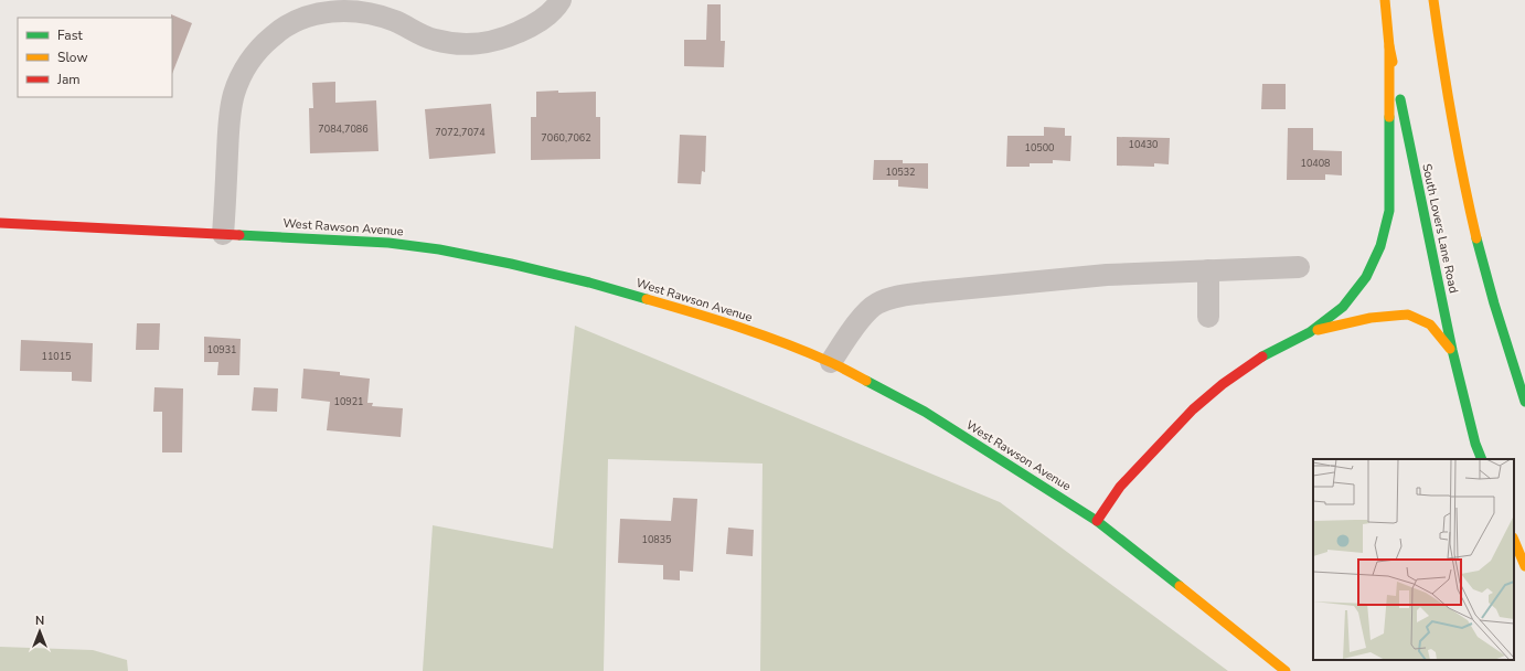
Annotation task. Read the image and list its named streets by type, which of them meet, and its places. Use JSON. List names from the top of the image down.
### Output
{
  "streets": {
    "main road": ["West Rawson Avenue", "South Lovers Lane Road"]
  },
  "house_numbers": [
    "7084,7086",
    "7072,7074",
    "7060,7062",
    "10430",
    "10500",
    "10408",
    "10532",
    "10931",
    "11015",
    "10921",
    "10835"
  ],
  "legend": ["Fast", "Slow", "Jam"],
  "north": "top"
}
